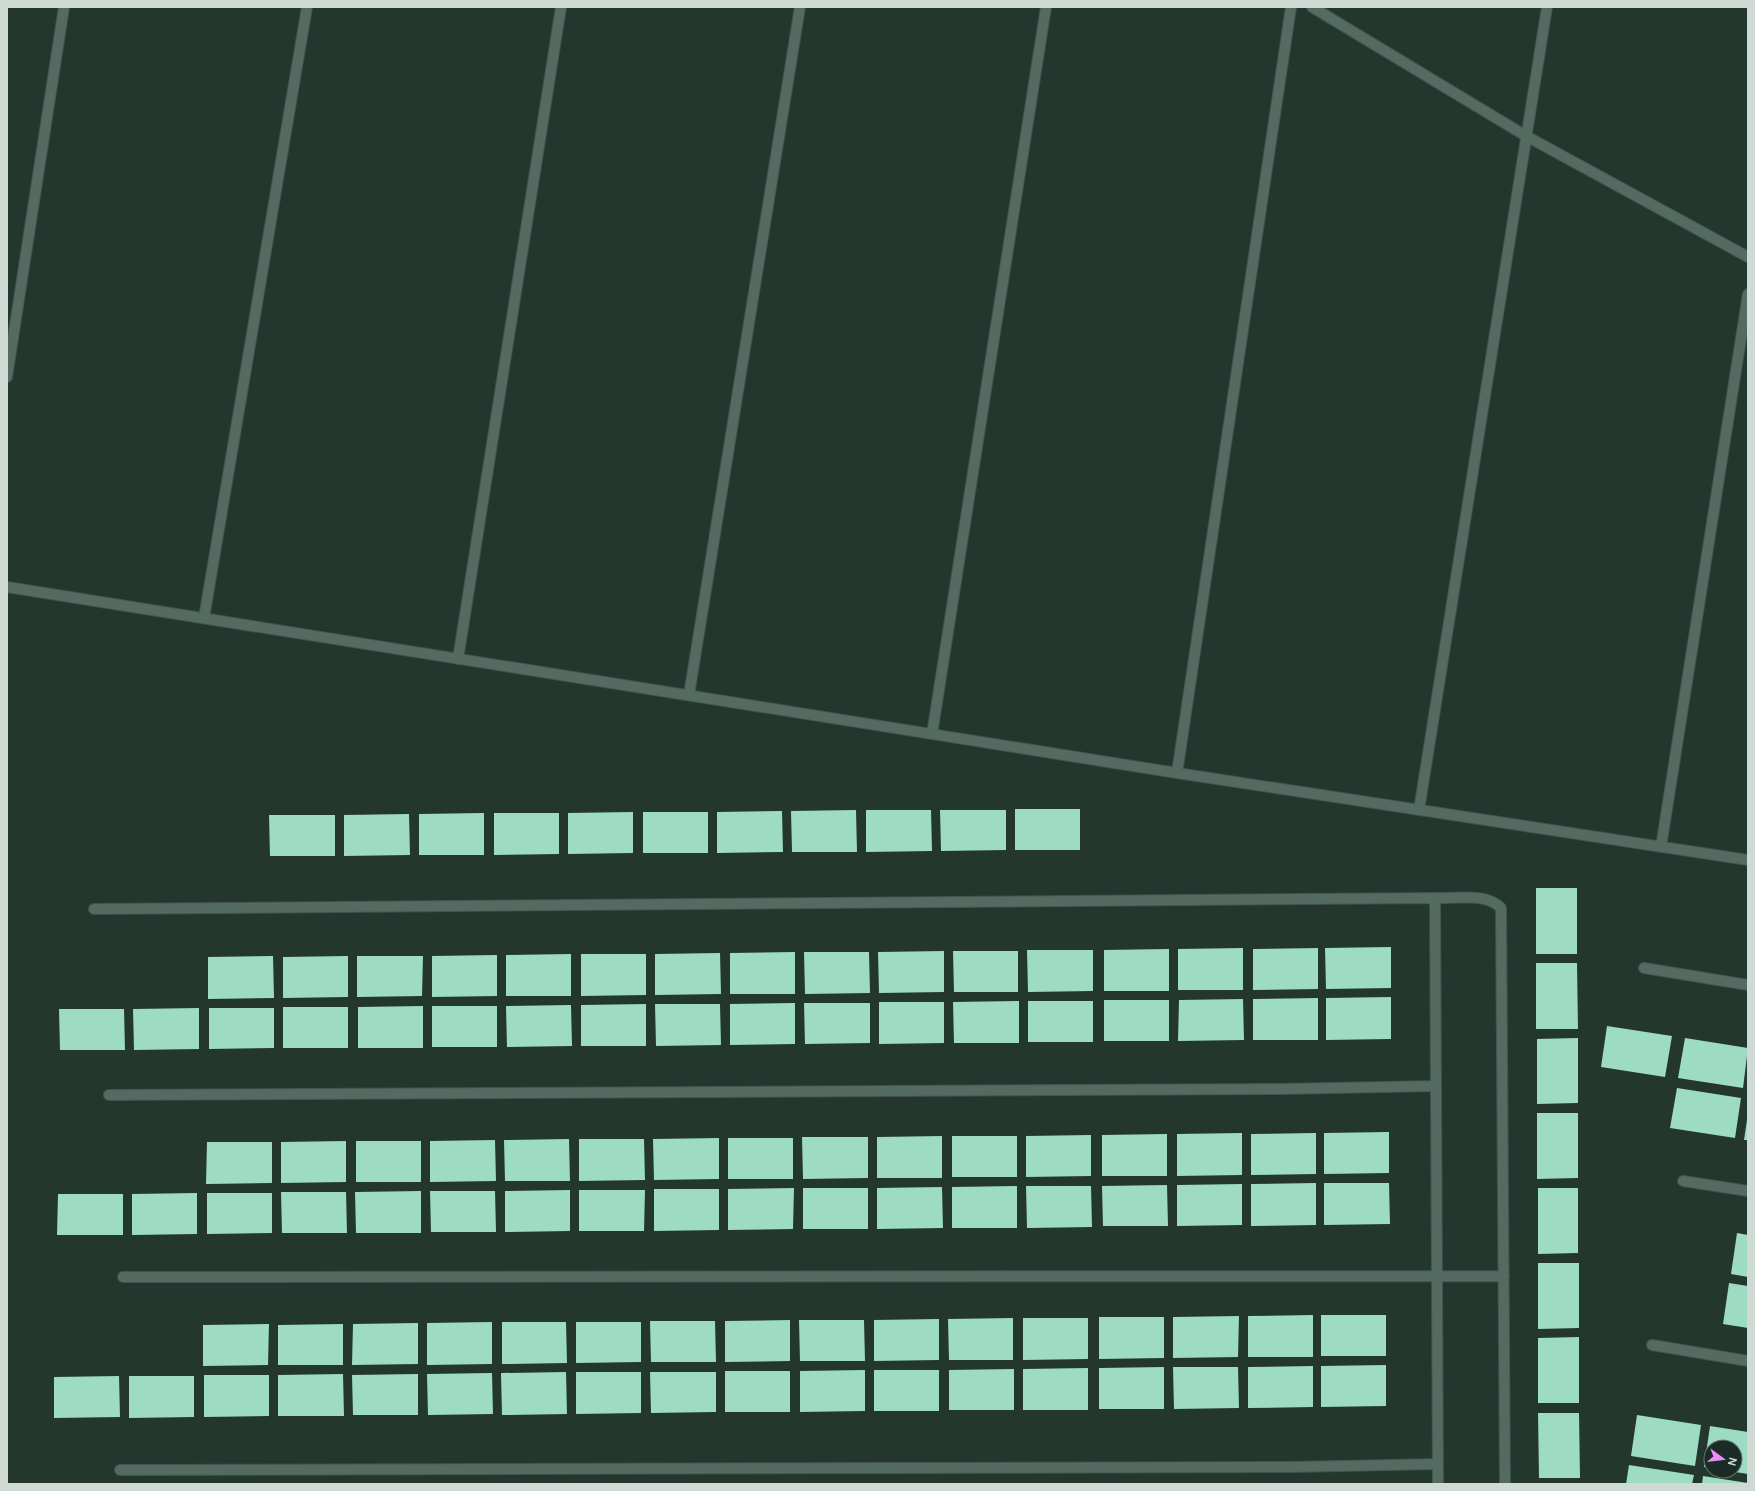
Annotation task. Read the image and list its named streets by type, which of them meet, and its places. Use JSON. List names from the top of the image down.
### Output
{
  "north": "right"
}
